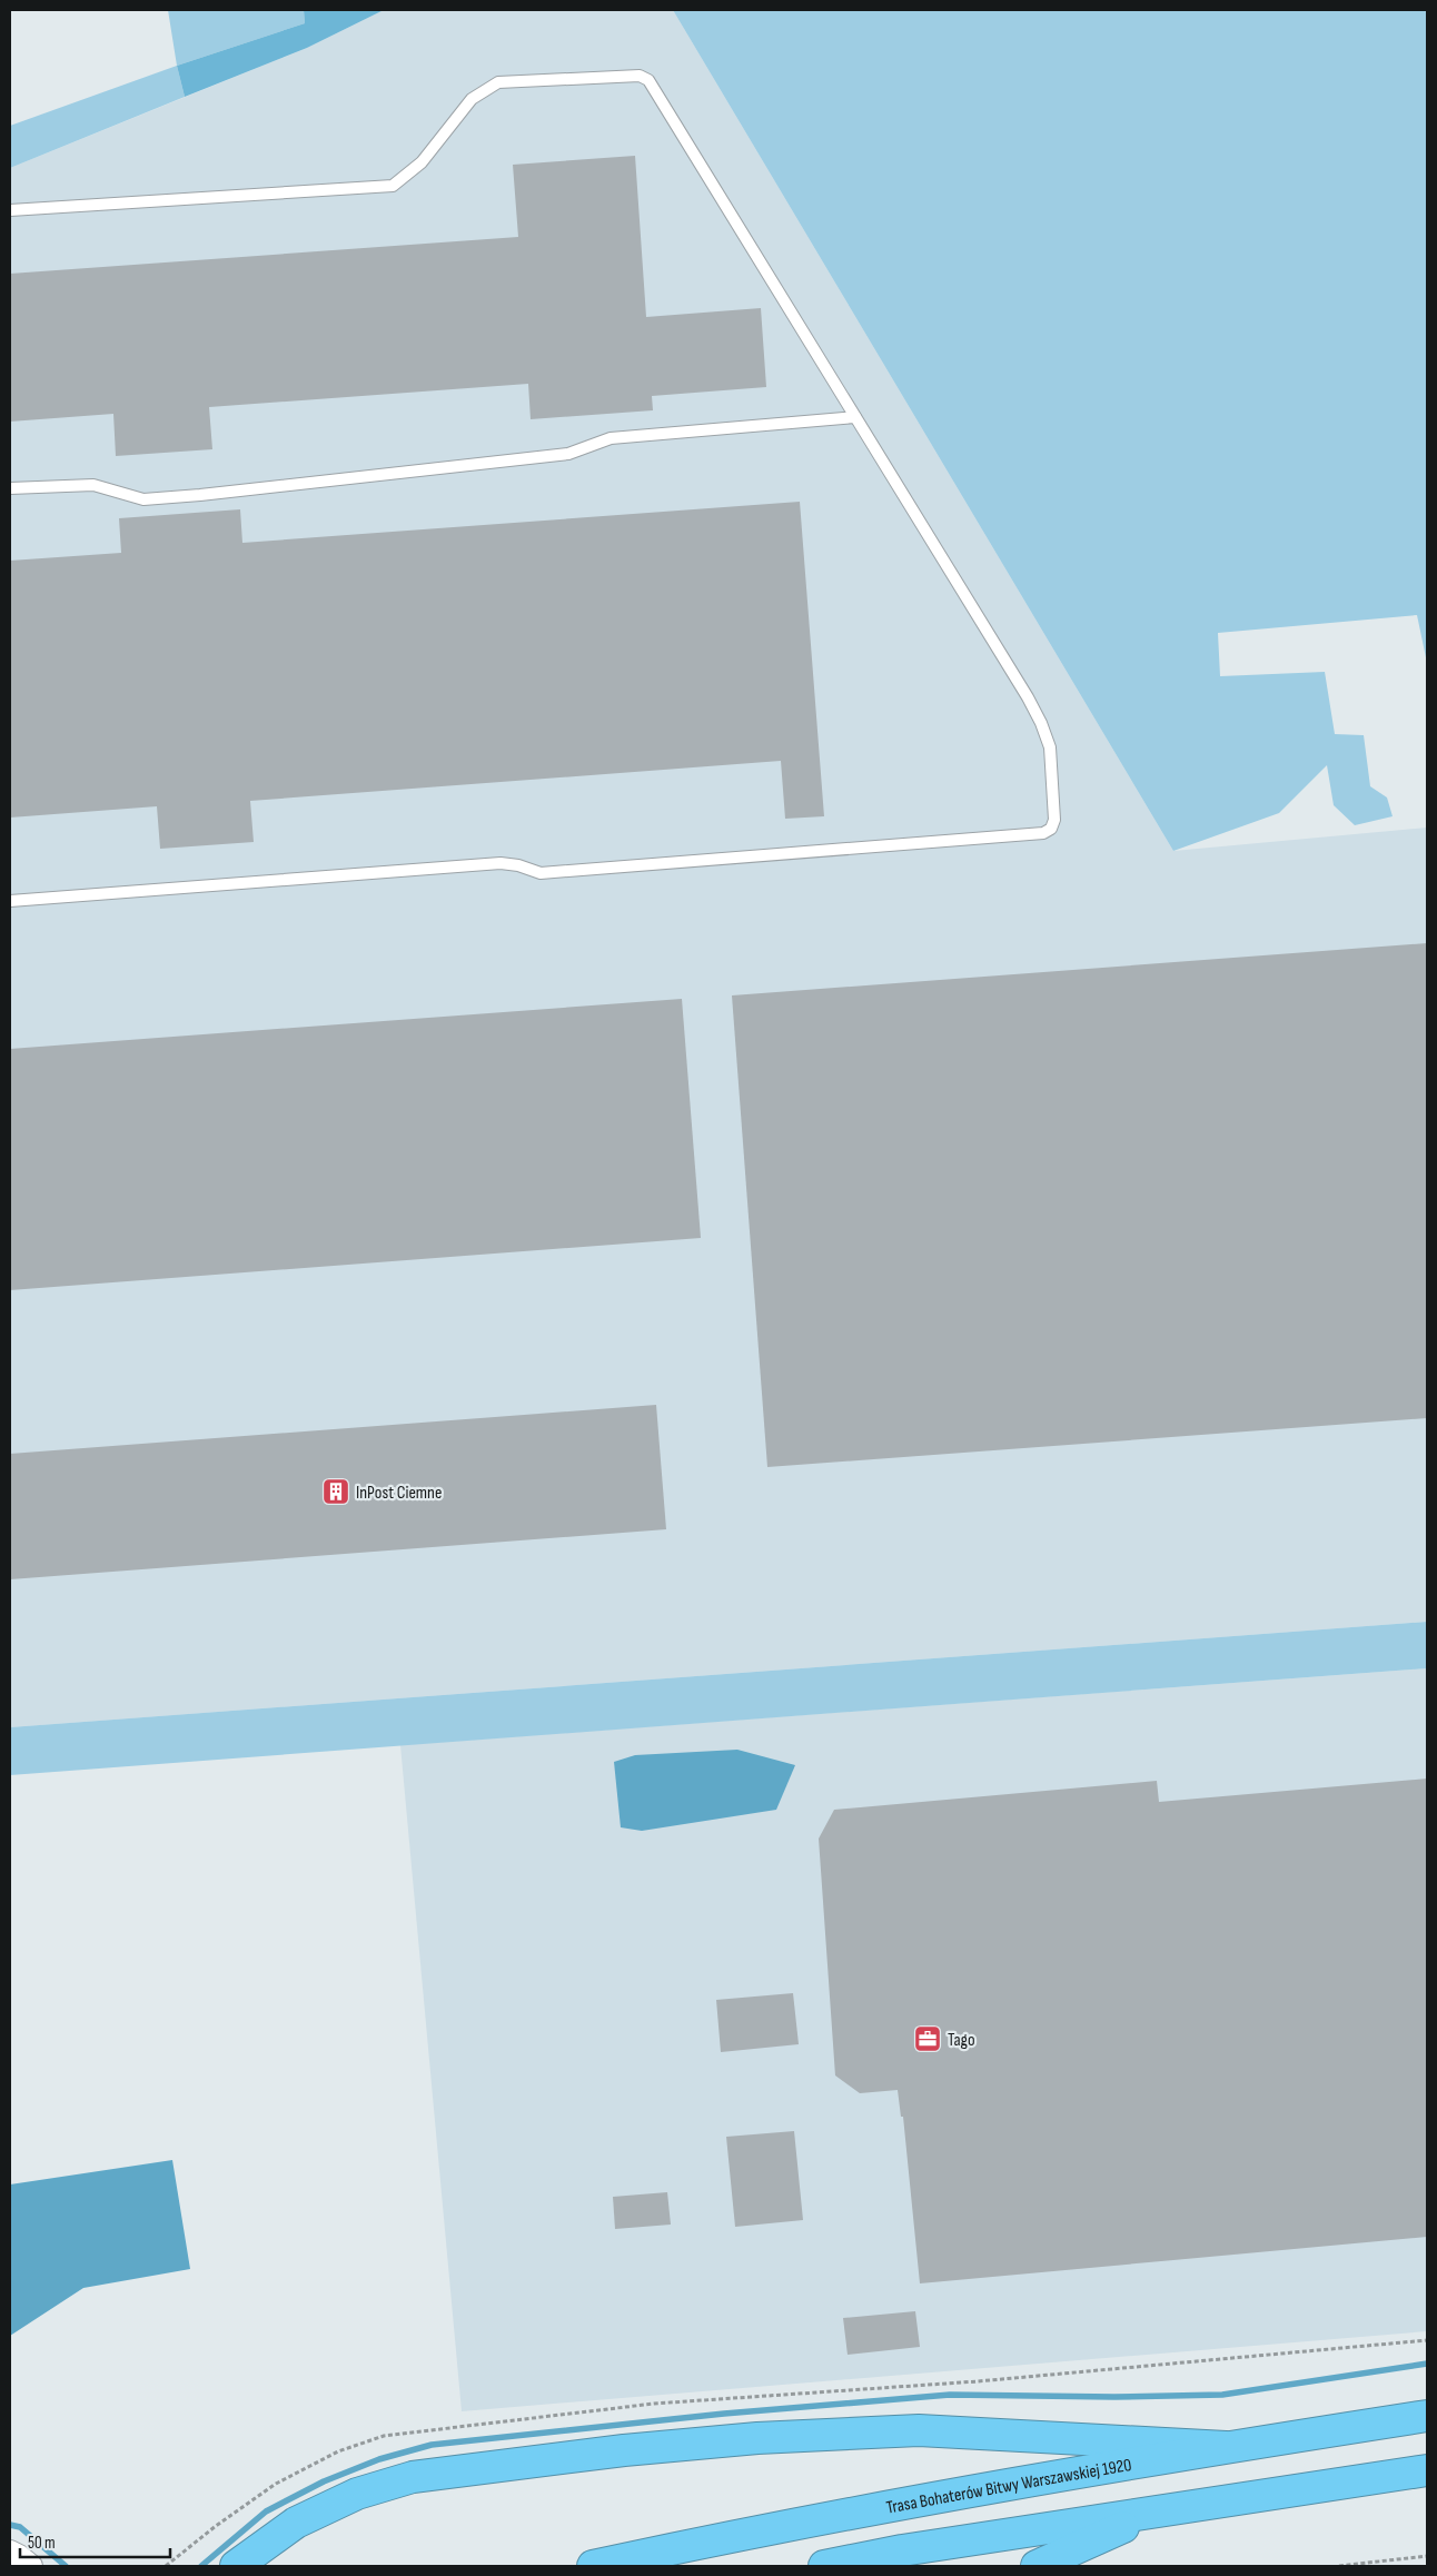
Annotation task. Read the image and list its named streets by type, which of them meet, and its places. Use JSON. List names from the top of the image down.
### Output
{
  "streets": {
    "highway": ["Trasa Bohaterów Bitwy Warszawskiej 1920"]
  },
  "places": {
    "building": ["InPost Ciemne"],
    "office": ["Tago"]
  },
  "scale_bar": "50 m"
}
